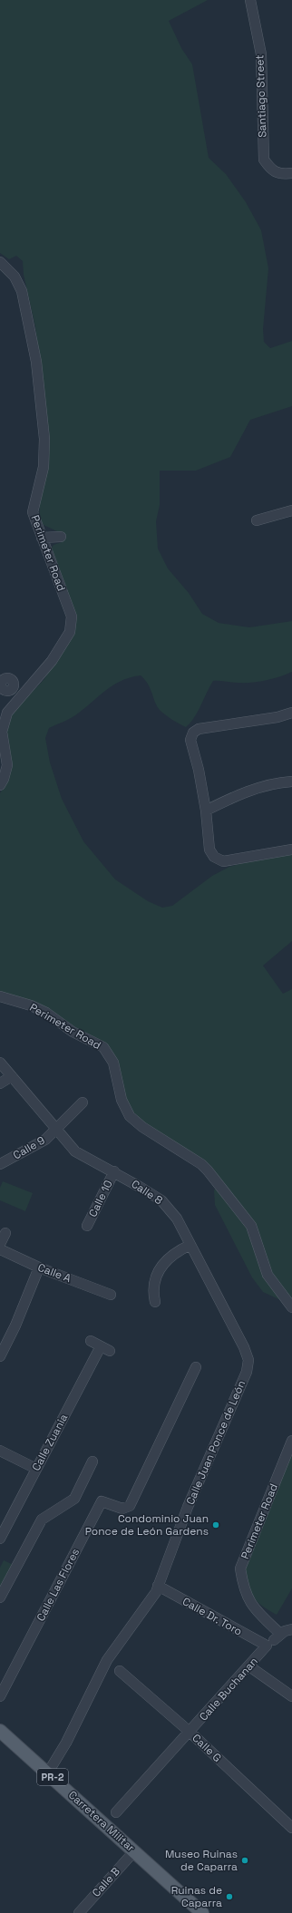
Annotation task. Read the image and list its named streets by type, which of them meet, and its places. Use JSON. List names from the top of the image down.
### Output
{
  "streets": {
    "main road": ["PR-2", "Carretera Militar"],
    "street": [
      "Santiago Street",
      "Perimeter Road",
      "Calle 9",
      "Calle 8",
      "Calle 10",
      "Calle A",
      "Calle Zuania",
      "Calle Juan Ponce de León",
      "Calle Las Flores",
      "Calle Dr. Toro",
      "Calle Buchanan",
      "Calle G",
      "Calle B"
    ]
  },
  "crossings": [
    ["Perimeter Road", "Calle Dr. Toro"],
    ["Perimeter Road", "Calle Buchanan"],
    ["Calle 9", "Calle 8"],
    ["Calle 8", "Calle 10"],
    ["Calle 8", "Calle Juan Ponce de León"],
    ["Calle Juan Ponce de León", "Calle Dr. Toro"],
    ["Calle Juan Ponce de León", "Carretera Militar"],
    ["Calle Dr. Toro", "Calle Buchanan"],
    ["Calle Buchanan", "Calle G"],
    ["Carretera Militar", "Calle B"]
  ],
  "places": ["Condominio Juan Ponce de León Gardens", "Museo Ruinas de Caparra", "Ruinas de Caparra"]
}
